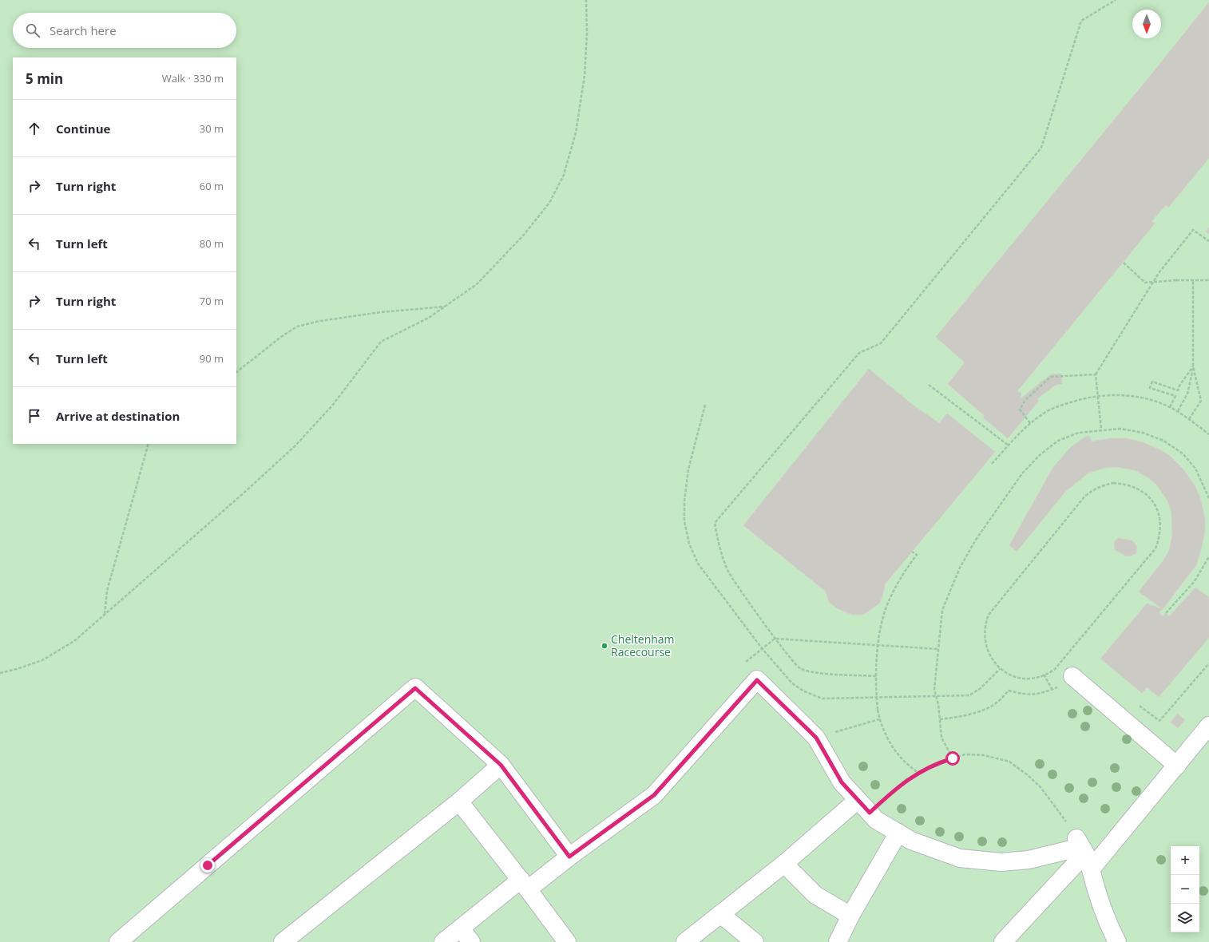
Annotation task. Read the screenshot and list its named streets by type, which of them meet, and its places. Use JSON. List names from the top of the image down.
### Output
{
  "places": ["Cheltenham Racecourse"],
  "north": "bottom",
  "page": {
    "search": "Search here",
    "heading": ["5 min", "Walk · 330 m"],
    "list": [
      ["Continue", "30 m"],
      ["Turn right", "60 m"],
      ["Turn left", "80 m"],
      ["Turn right", "70 m"],
      ["Turn left", "90 m"],
      "Arrive at destination"
    ],
    "map_buttons": ["+", "−"]
  }
}
